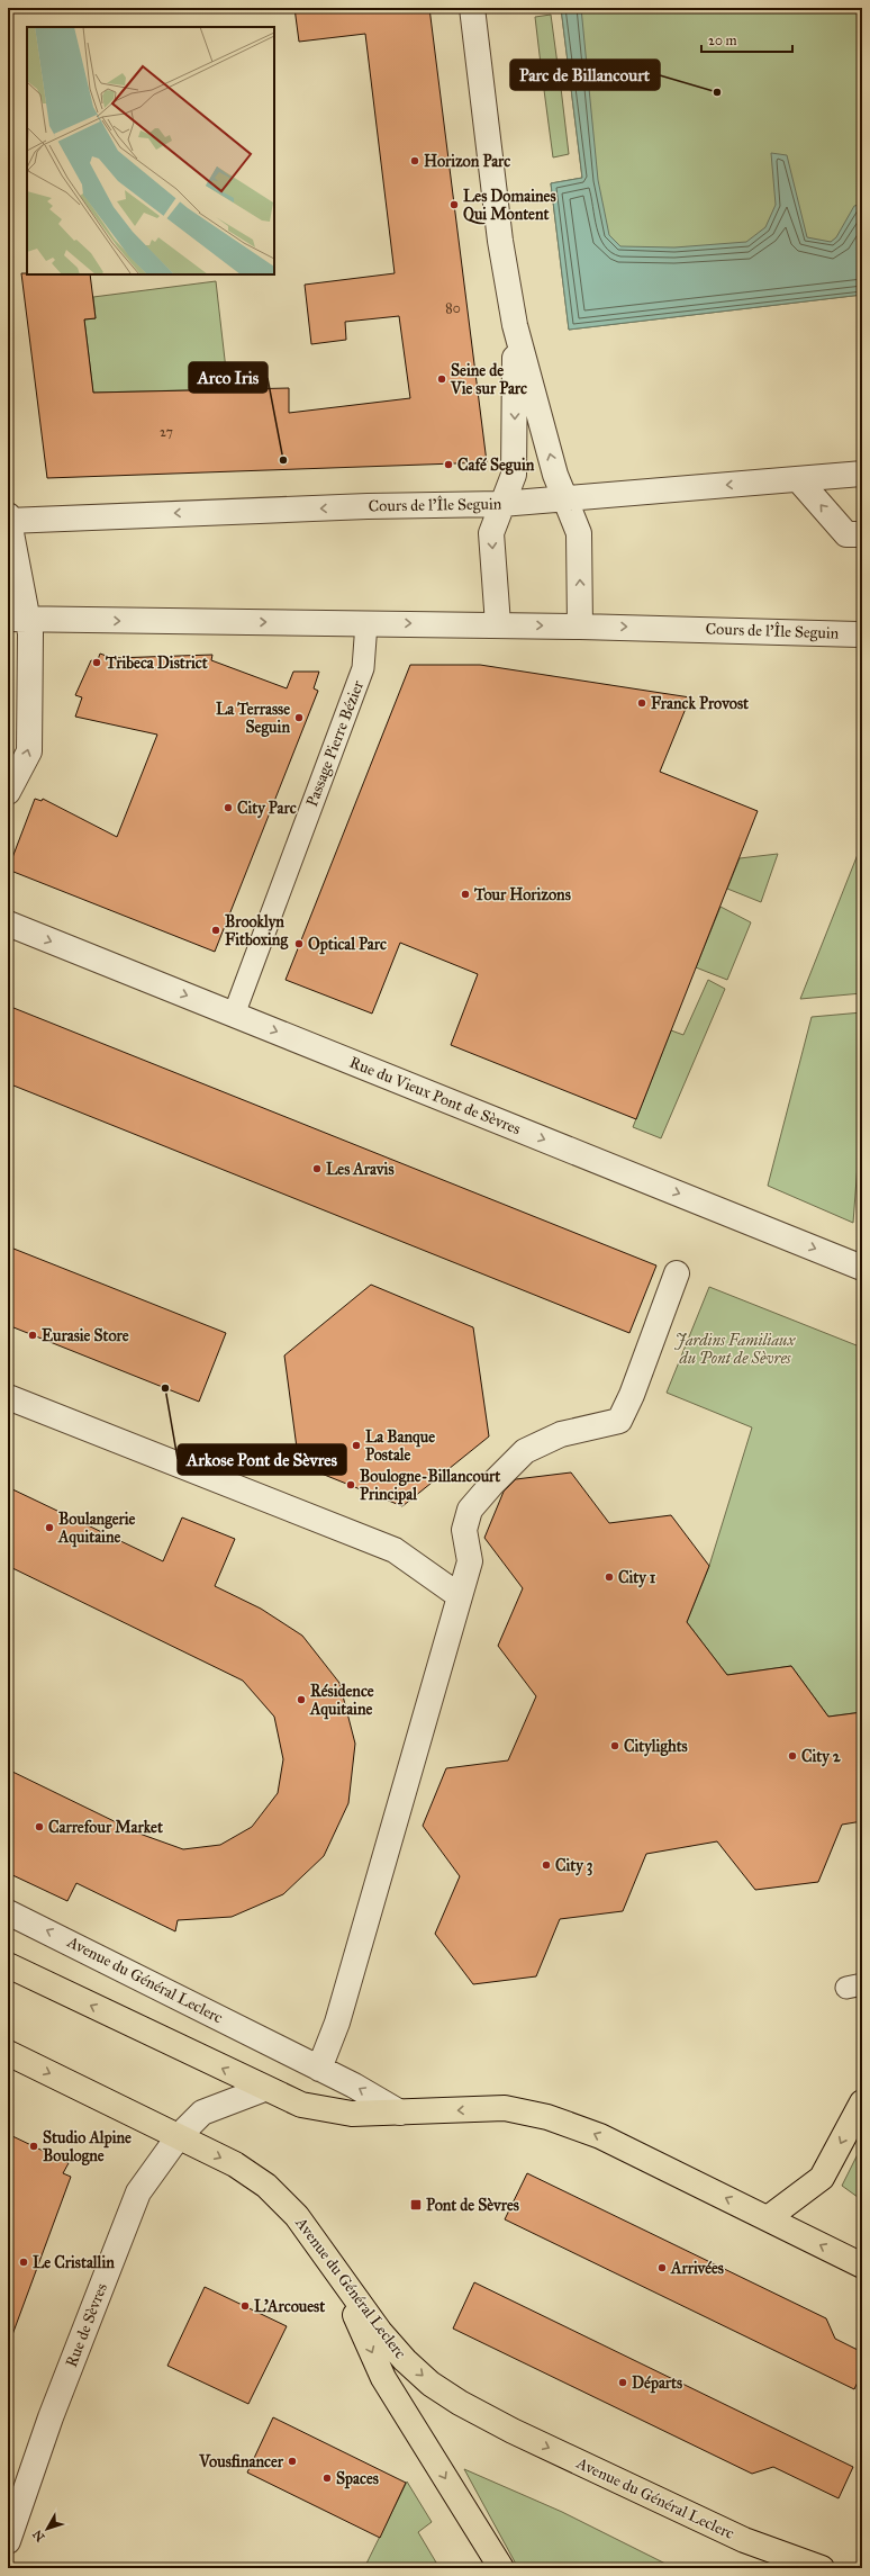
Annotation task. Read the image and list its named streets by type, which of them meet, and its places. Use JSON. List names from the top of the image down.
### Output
{
  "streets": {
    "main road": ["Avenue du Général Leclerc"],
    "street": [
      "Cours de l'Île Seguin",
      "Passage Pierre Bézier",
      "Rue du Vieux Pont de Sèvres",
      "Rue de Sèvres"
    ]
  },
  "crossings": [
    ["Cours de l'Île Seguin", "Passage Pierre Bézier"],
    ["Passage Pierre Bézier", "Rue du Vieux Pont de Sèvres"],
    ["Avenue du Général Leclerc", "Rue de Sèvres"]
  ],
  "one_way": ["Rue du Vieux Pont de Sèvres"],
  "parks": ["Jardins Familiaux du Pont de Sèvres"],
  "places": {
    "other": [
      "Parc de Billancourt",
      "Horizon Parc",
      "Les Domaines Qui Montent",
      "Seine de Vie sur Parc",
      "Arco Iris",
      "Café Seguin",
      "Tribeca District",
      "Franck Provost",
      "La Terrasse Seguin",
      "City Parc",
      "Tour Horizons",
      "Brooklyn Fitboxing",
      "Optical Parc",
      "Les Aravis",
      "Eurasie Store",
      "Arkose Pont de Sèvres",
      "La Banque Postale",
      "Boulogne-Billancourt Principal",
      "Boulangerie Aquitaine",
      "City 1",
      "Résidence Aquitaine",
      "Citylights",
      "City 2",
      "Carrefour Market",
      "City 3",
      "Studio Alpine Boulogne",
      "Le Cristallin",
      "Arrivées",
      "L'Arcouest",
      "Départs",
      "Vousfinancer",
      "Spaces"
    ],
    "transit": ["Pont de Sèvres"]
  },
  "house_numbers": ["80", "27"],
  "scale_bar": "20 m",
  "north": "bottom left"
}
